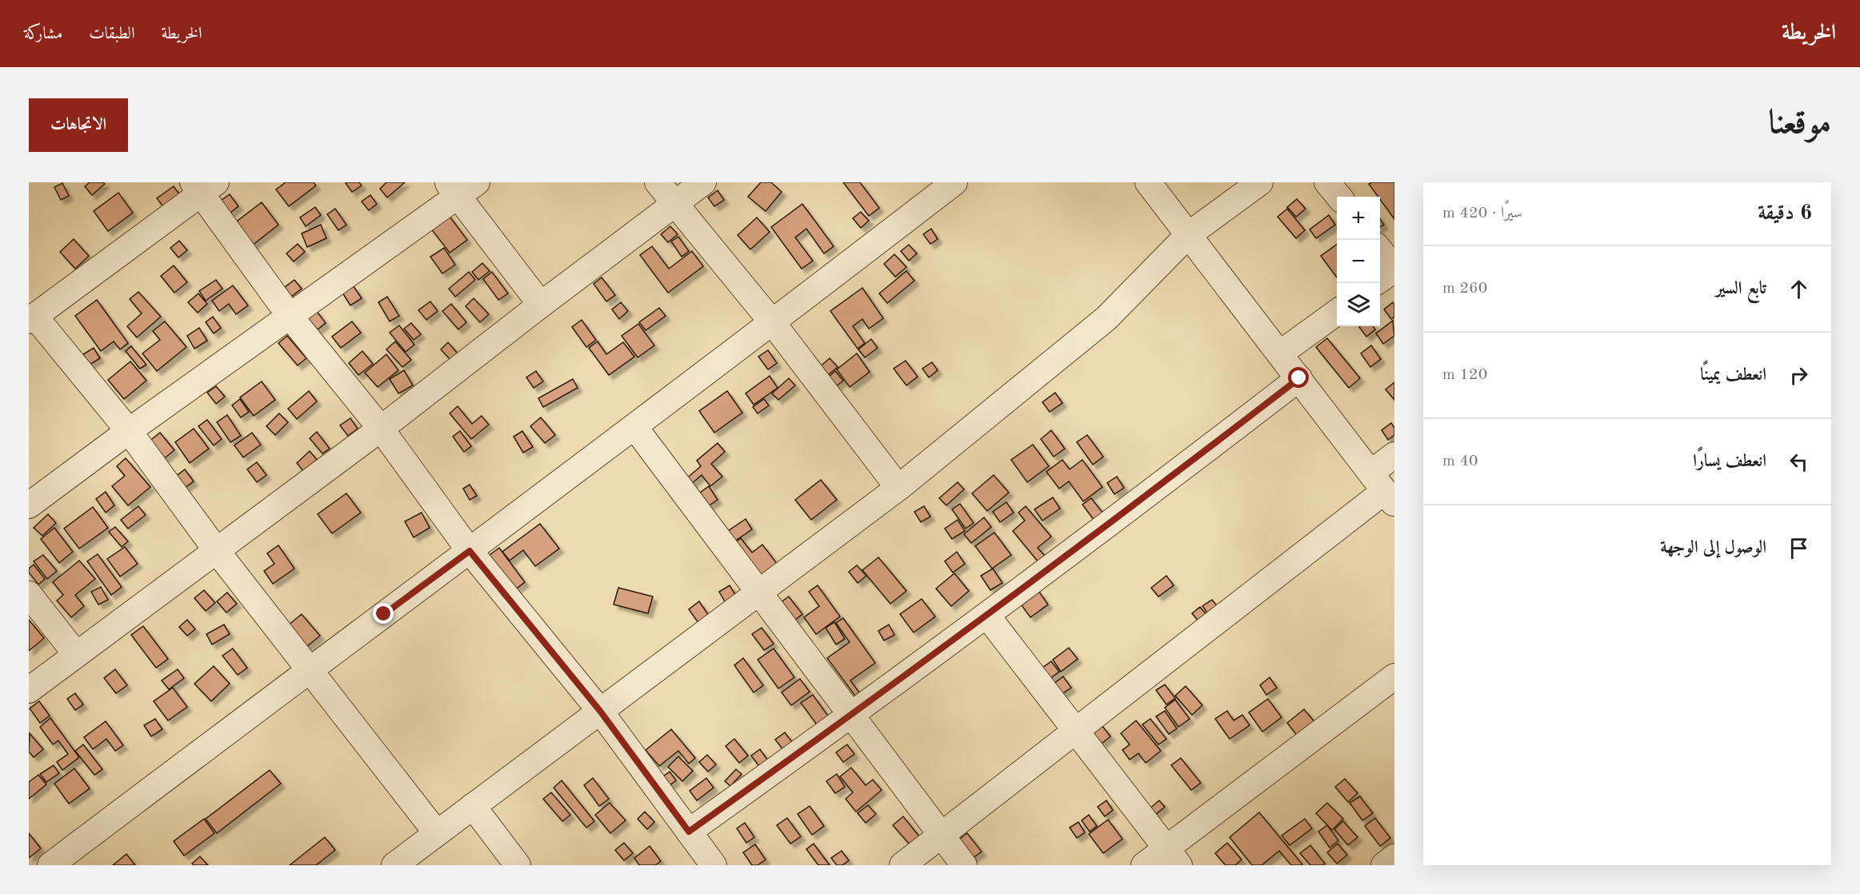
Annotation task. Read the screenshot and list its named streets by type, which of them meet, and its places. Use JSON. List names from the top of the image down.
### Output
{
  "page": {
    "header": "الخريطة",
    "nav": ["الخريطة", "الطبقات", "مشاركة"],
    "title": "موقعنا",
    "buttons": "الاتجاهات",
    "heading": ["6 دقيقة", "سيرًا · 420 m"],
    "map_buttons": ["+", "−"],
    "list": [
      ["تابع السير", "260 m"],
      ["انعطف يمينًا", "120 m"],
      ["انعطف يسارًا", "40 m"],
      "الوصول إلى الوجهة"
    ]
  }
}
